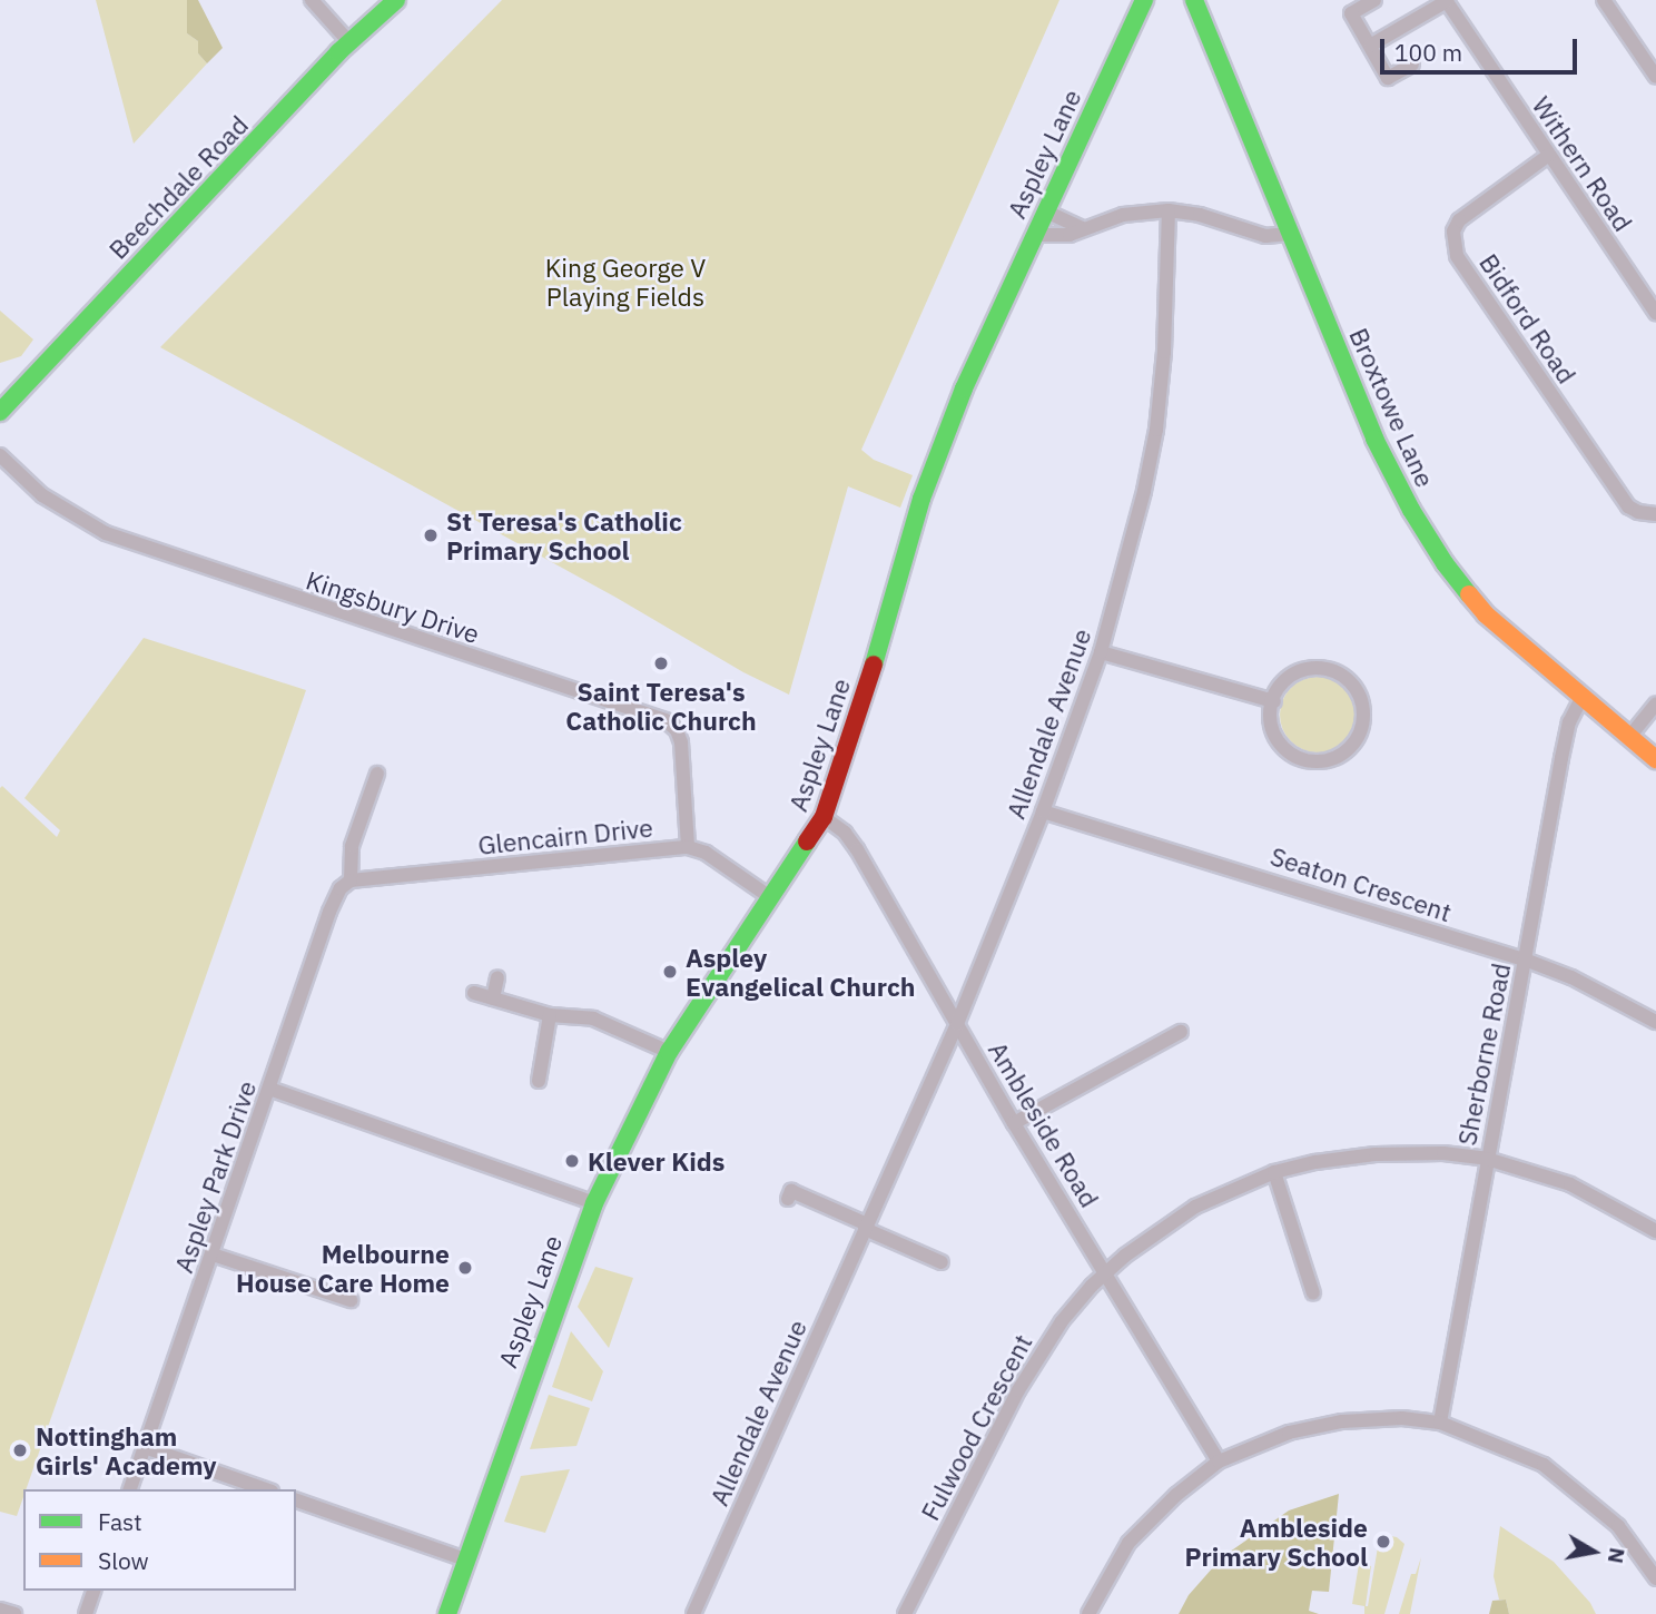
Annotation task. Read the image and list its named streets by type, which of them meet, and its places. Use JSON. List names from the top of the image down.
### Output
{
  "streets": {
    "main road": ["Aspley Lane", "Beechdale Road", "Broxtowe Lane"],
    "street": [
      "Withern Road",
      "Bidford Road",
      "Kingsbury Drive",
      "Allendale Avenue",
      "Glencairn Drive",
      "Seaton Crescent",
      "Sherborne Road",
      "Ambleside Road",
      "Aspley Park Drive",
      "Fulwood Crescent"
    ]
  },
  "crossings": [
    ["Aspley Lane", "Glencairn Drive"],
    ["Aspley Lane", "Ambleside Road"],
    ["Withern Road", "Bidford Road"],
    ["Broxtowe Lane", "Sherborne Road"],
    ["Kingsbury Drive", "Glencairn Drive"],
    ["Allendale Avenue", "Seaton Crescent"],
    ["Allendale Avenue", "Ambleside Road"],
    ["Glencairn Drive", "Aspley Park Drive"],
    ["Seaton Crescent", "Sherborne Road"],
    ["Sherborne Road", "Fulwood Crescent"],
    ["Ambleside Road", "Fulwood Crescent"]
  ],
  "parks": ["King George V Playing Fields"],
  "places": [
    "St Teresa's Catholic Primary School",
    "Saint Teresa's Catholic Church",
    "Aspley Evangelical Church",
    "Klever Kids",
    "Melbourne House Care Home",
    "Nottingham Girls' Academy",
    "Ambleside Primary School"
  ],
  "legend": ["Fast", "Slow"],
  "scale_bar": "100 m",
  "north": "right"
}
